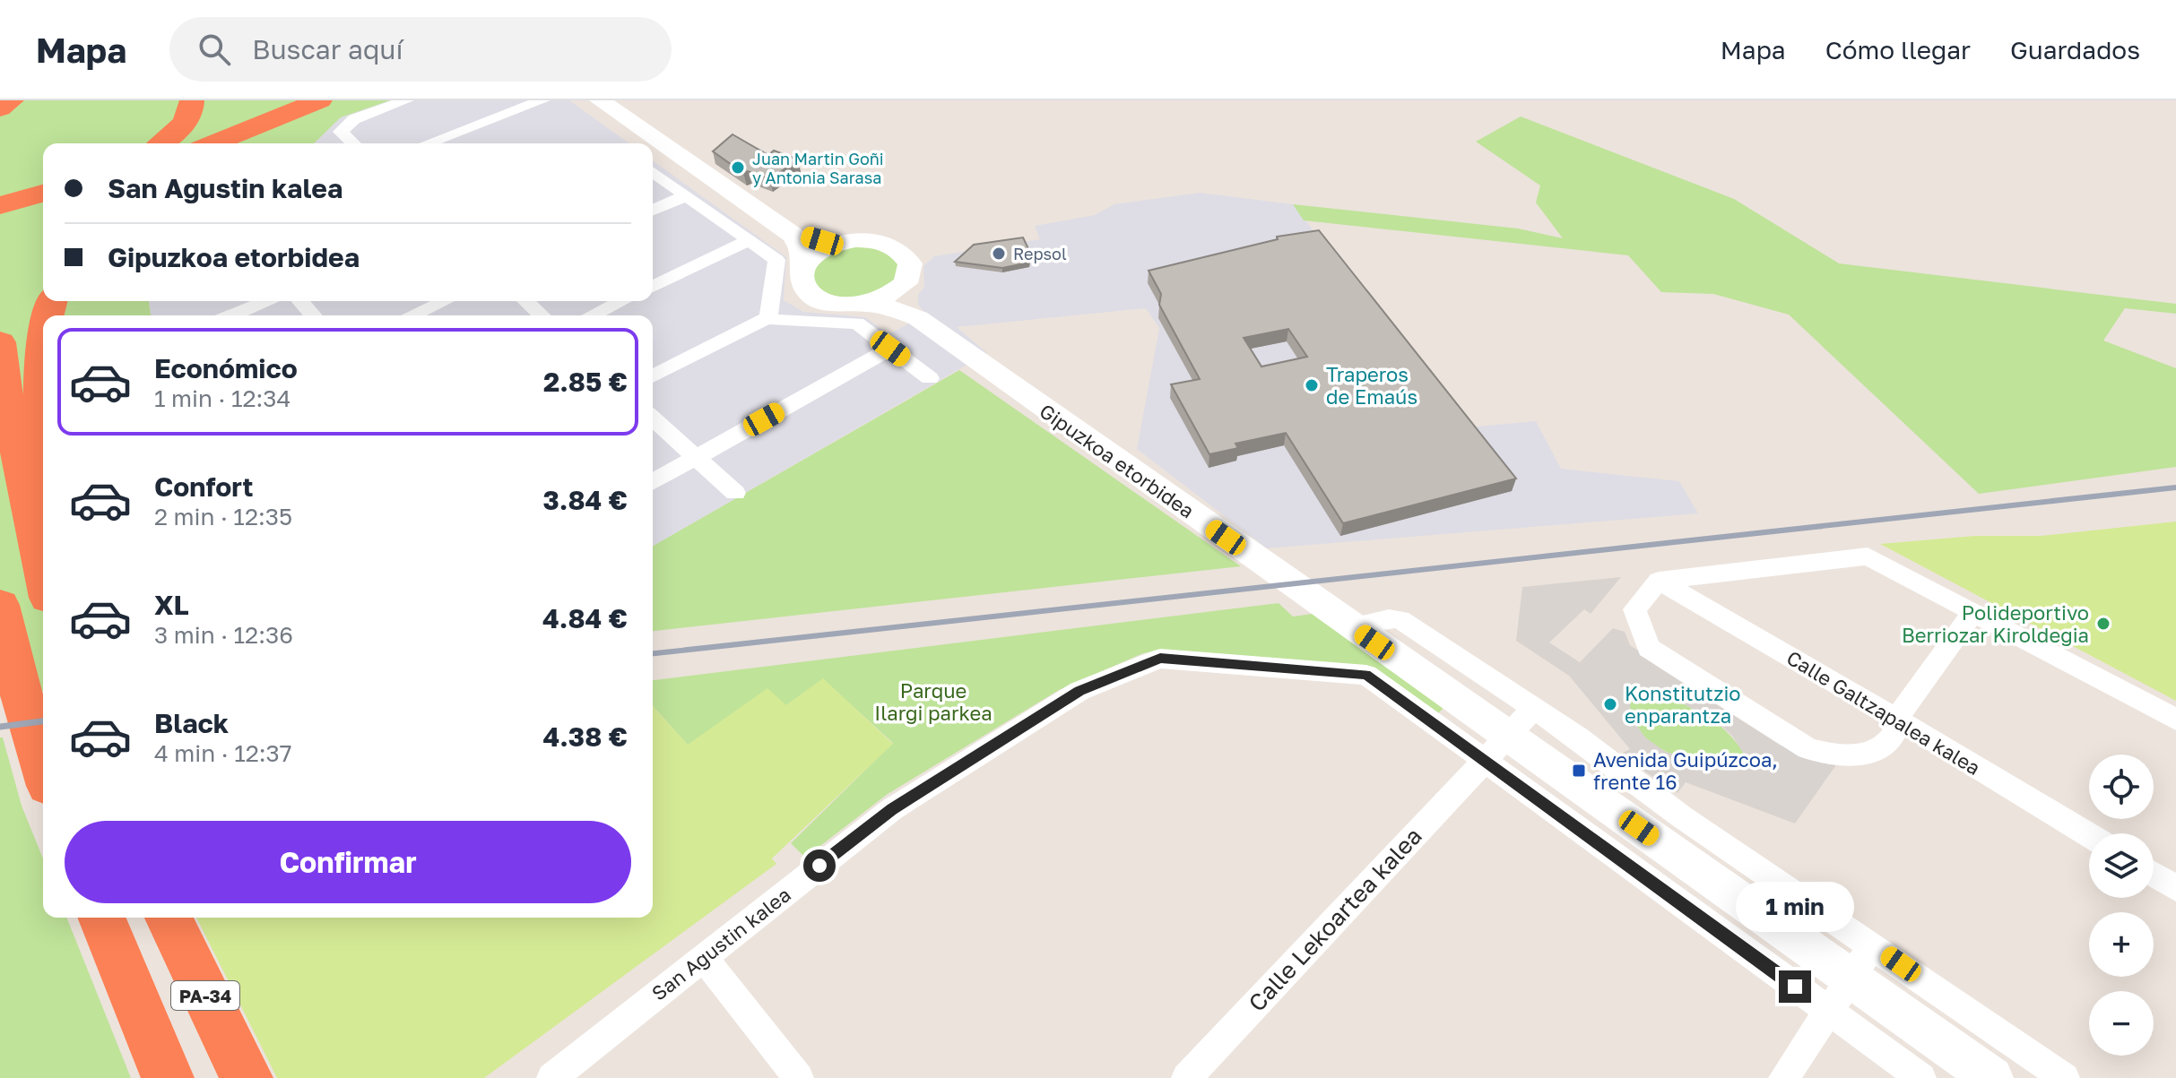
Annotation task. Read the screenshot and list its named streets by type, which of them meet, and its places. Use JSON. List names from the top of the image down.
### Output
{
  "streets": {
    "highway": ["PA-34"],
    "main road": ["Gipuzkoa etorbidea"],
    "street": ["Calle Galtzapalea kalea", "Calle Lekoartea kalea", "San Agustin kalea"]
  },
  "crossings": [
    ["Gipuzkoa etorbidea", "Calle Lekoartea kalea"],
    ["Gipuzkoa etorbidea", "San Agustin kalea"]
  ],
  "parks": ["Parque Ilargi parkea"],
  "places": {
    "other": [
      "Juan Martin Goñi y Antonia Sarasa",
      "Repsol",
      "Traperos de Emaús",
      "Polideportivo Berriozar Kiroldegia",
      "Konstitutzio enparantza"
    ],
    "transit": ["Avenida Guipúzcoa, frente 16"]
  },
  "page": {
    "header": "Mapa",
    "search": "Buscar aquí",
    "nav": ["Mapa", "Cómo llegar", "Guardados"],
    "banner": ["San Agustin kalea", "Gipuzkoa etorbidea"],
    "list": [
      {
        "name": "Económico",
        "note": "1 min · 12:34",
        "value": "2.85 €"
      },
      {
        "name": "Confort",
        "note": "2 min · 12:35",
        "value": "3.84 €"
      },
      {
        "name": "XL",
        "note": "3 min · 12:36",
        "value": "4.84 €"
      },
      {
        "name": "Black",
        "note": "4 min · 12:37",
        "value": "4.38 €"
      }
    ],
    "map_buttons": ["+", "−"],
    "buttons": "Confirmar",
    "bubble": "1 min"
  }
}
